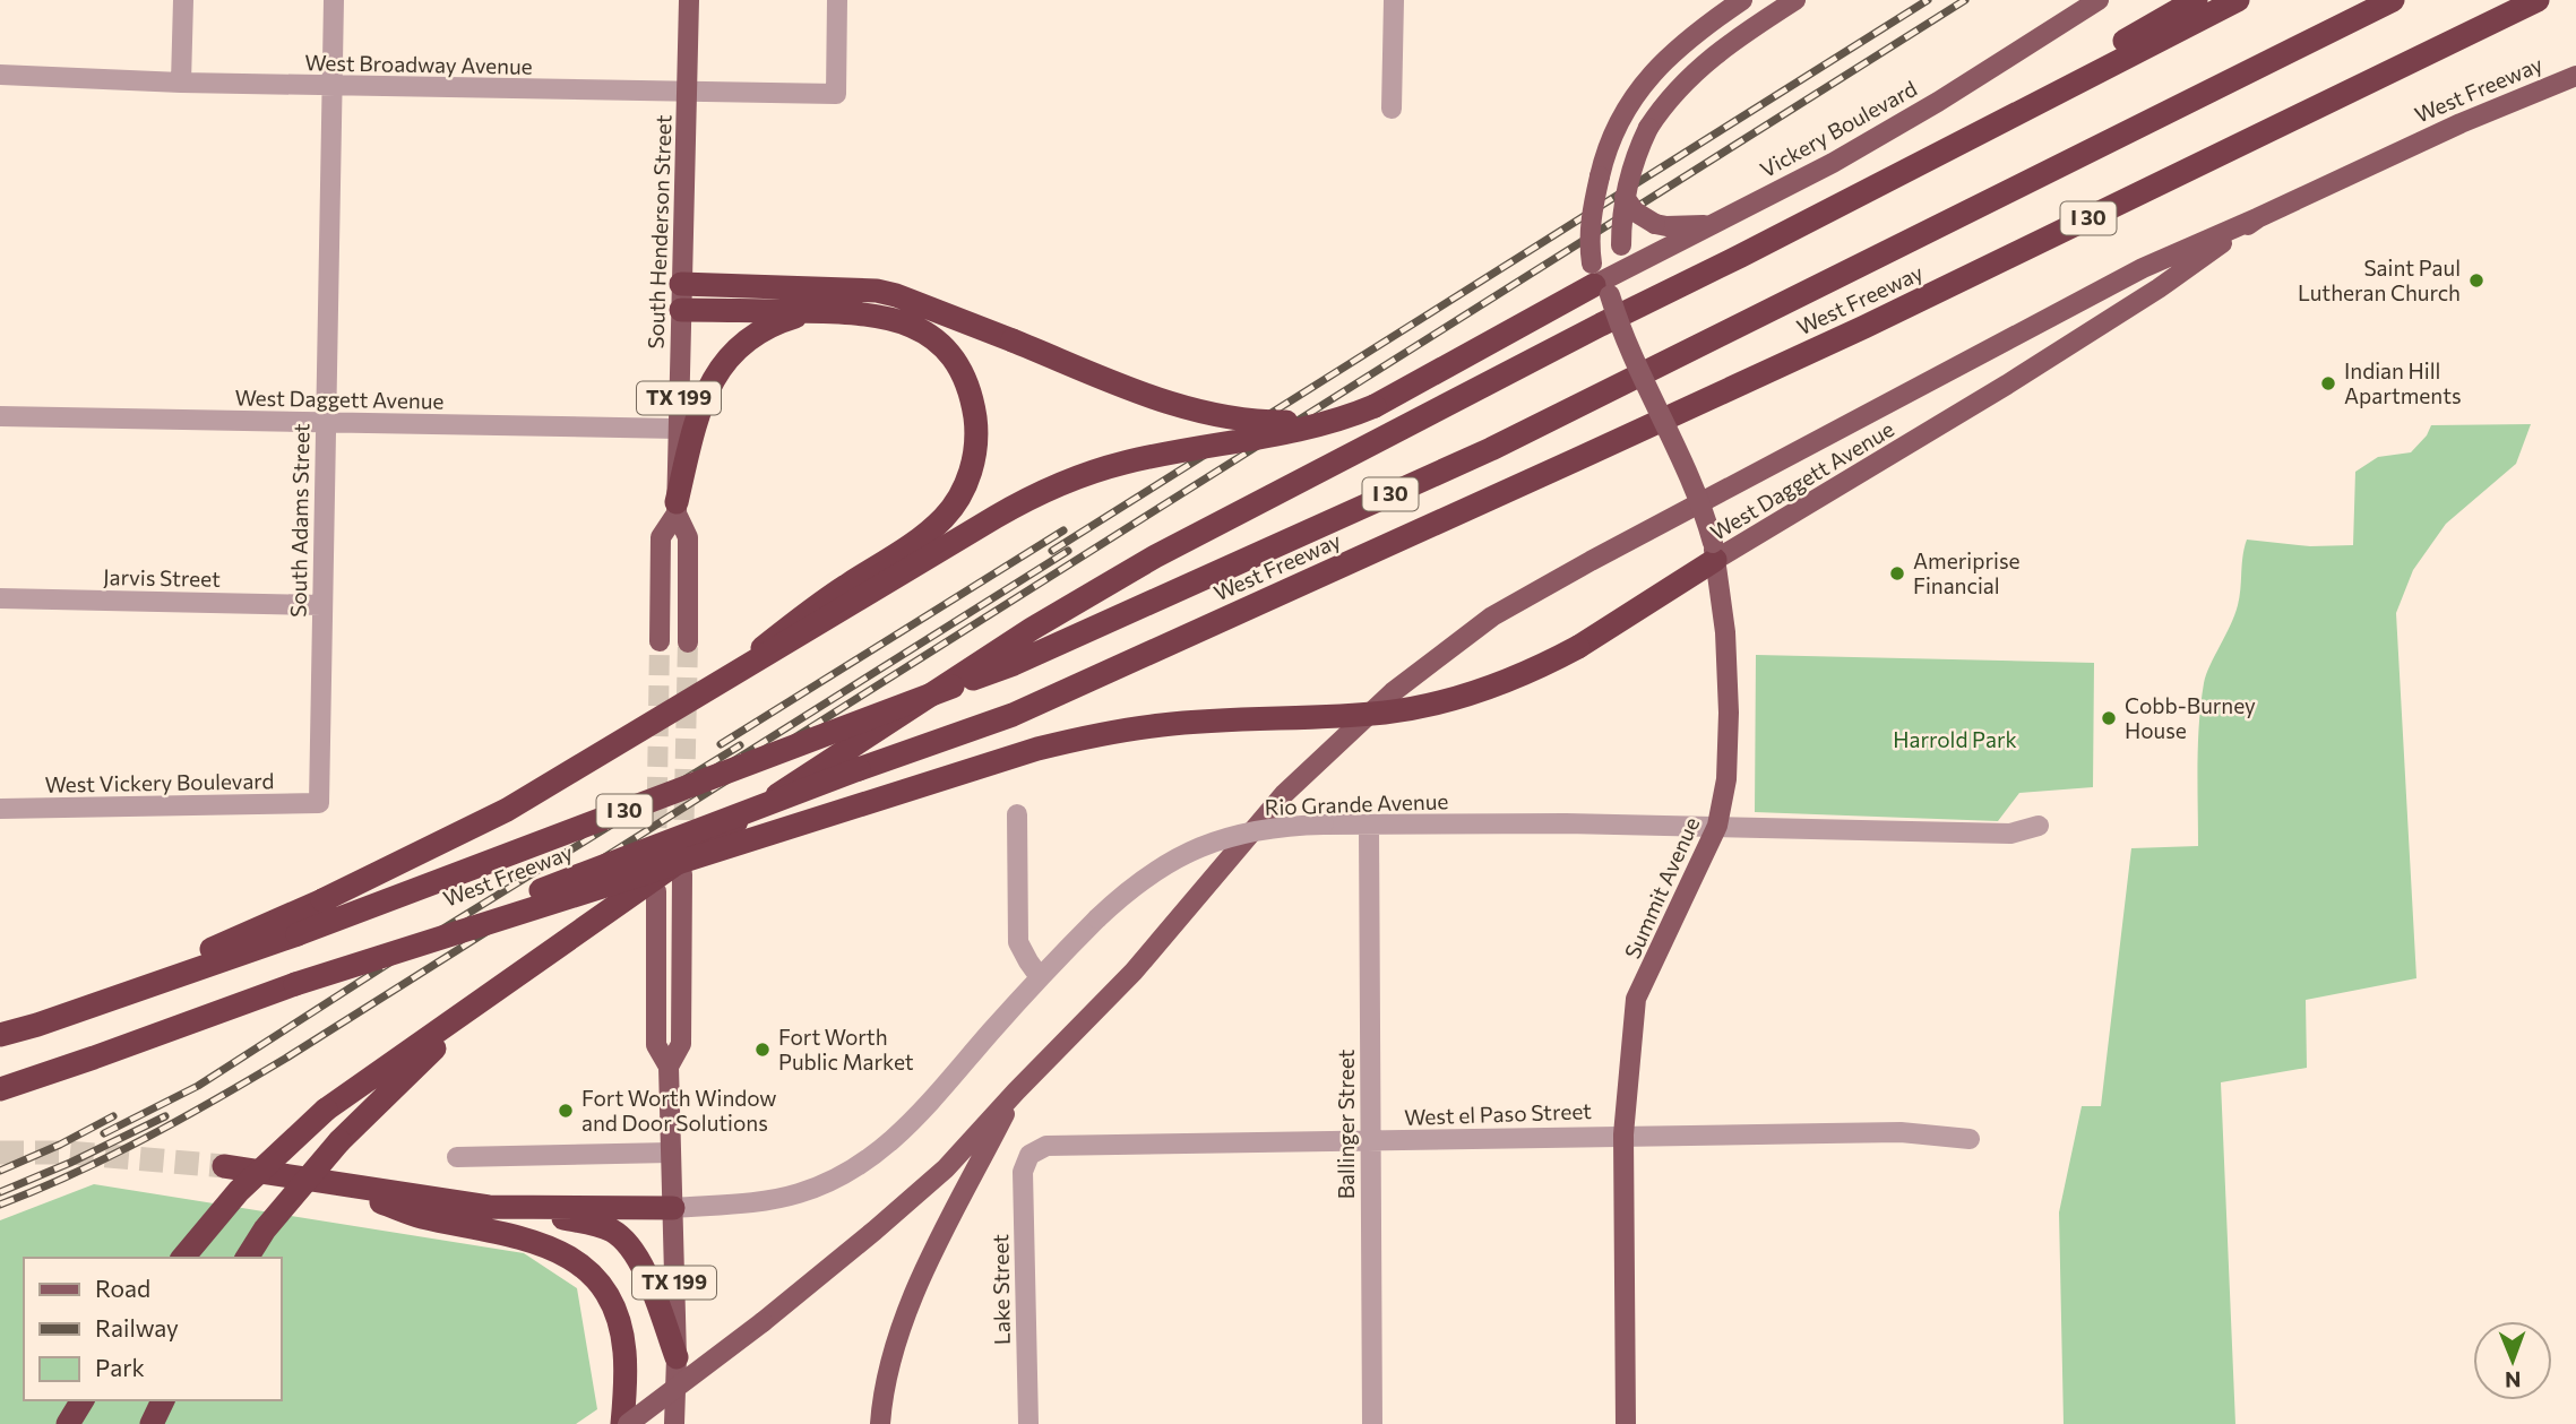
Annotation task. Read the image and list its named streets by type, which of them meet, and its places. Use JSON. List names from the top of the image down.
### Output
{
  "streets": {
    "highway": ["West Freeway", "I 30"],
    "main road": [
      "Vickery Boulevard",
      "South Henderson Street",
      "TX 199",
      "West Daggett Avenue",
      "Summit Avenue"
    ],
    "street": [
      "West Broadway Avenue",
      "South Adams Street",
      "Jarvis Street",
      "West Vickery Boulevard",
      "Rio Grande Avenue",
      "West el Paso Street",
      "Ballinger Street",
      "Lake Street"
    ]
  },
  "crossings": [
    ["West Broadway Avenue", "South Henderson Street"],
    ["West Broadway Avenue", "South Adams Street"],
    ["West Freeway", "West Daggett Avenue"],
    ["South Henderson Street", "West Daggett Avenue"],
    ["TX 199", "Rio Grande Avenue"],
    ["West Daggett Avenue", "South Adams Street"],
    ["West Daggett Avenue", "Summit Avenue"],
    ["South Adams Street", "Jarvis Street"],
    ["South Adams Street", "West Vickery Boulevard"],
    ["Rio Grande Avenue", "Summit Avenue"],
    ["Rio Grande Avenue", "Ballinger Street"],
    ["Summit Avenue", "West el Paso Street"],
    ["West el Paso Street", "Ballinger Street"],
    ["West el Paso Street", "Lake Street"]
  ],
  "parks": ["Harrold Park"],
  "places": [
    "Saint Paul Lutheran Church",
    "Indian Hill Apartments",
    "Ameriprise Financial",
    "Cobb-Burney House",
    "Fort Worth Public Market",
    "Fort Worth Window and Door Solutions"
  ],
  "legend": ["Road", "Railway", "Park"],
  "north": "bottom"
}
